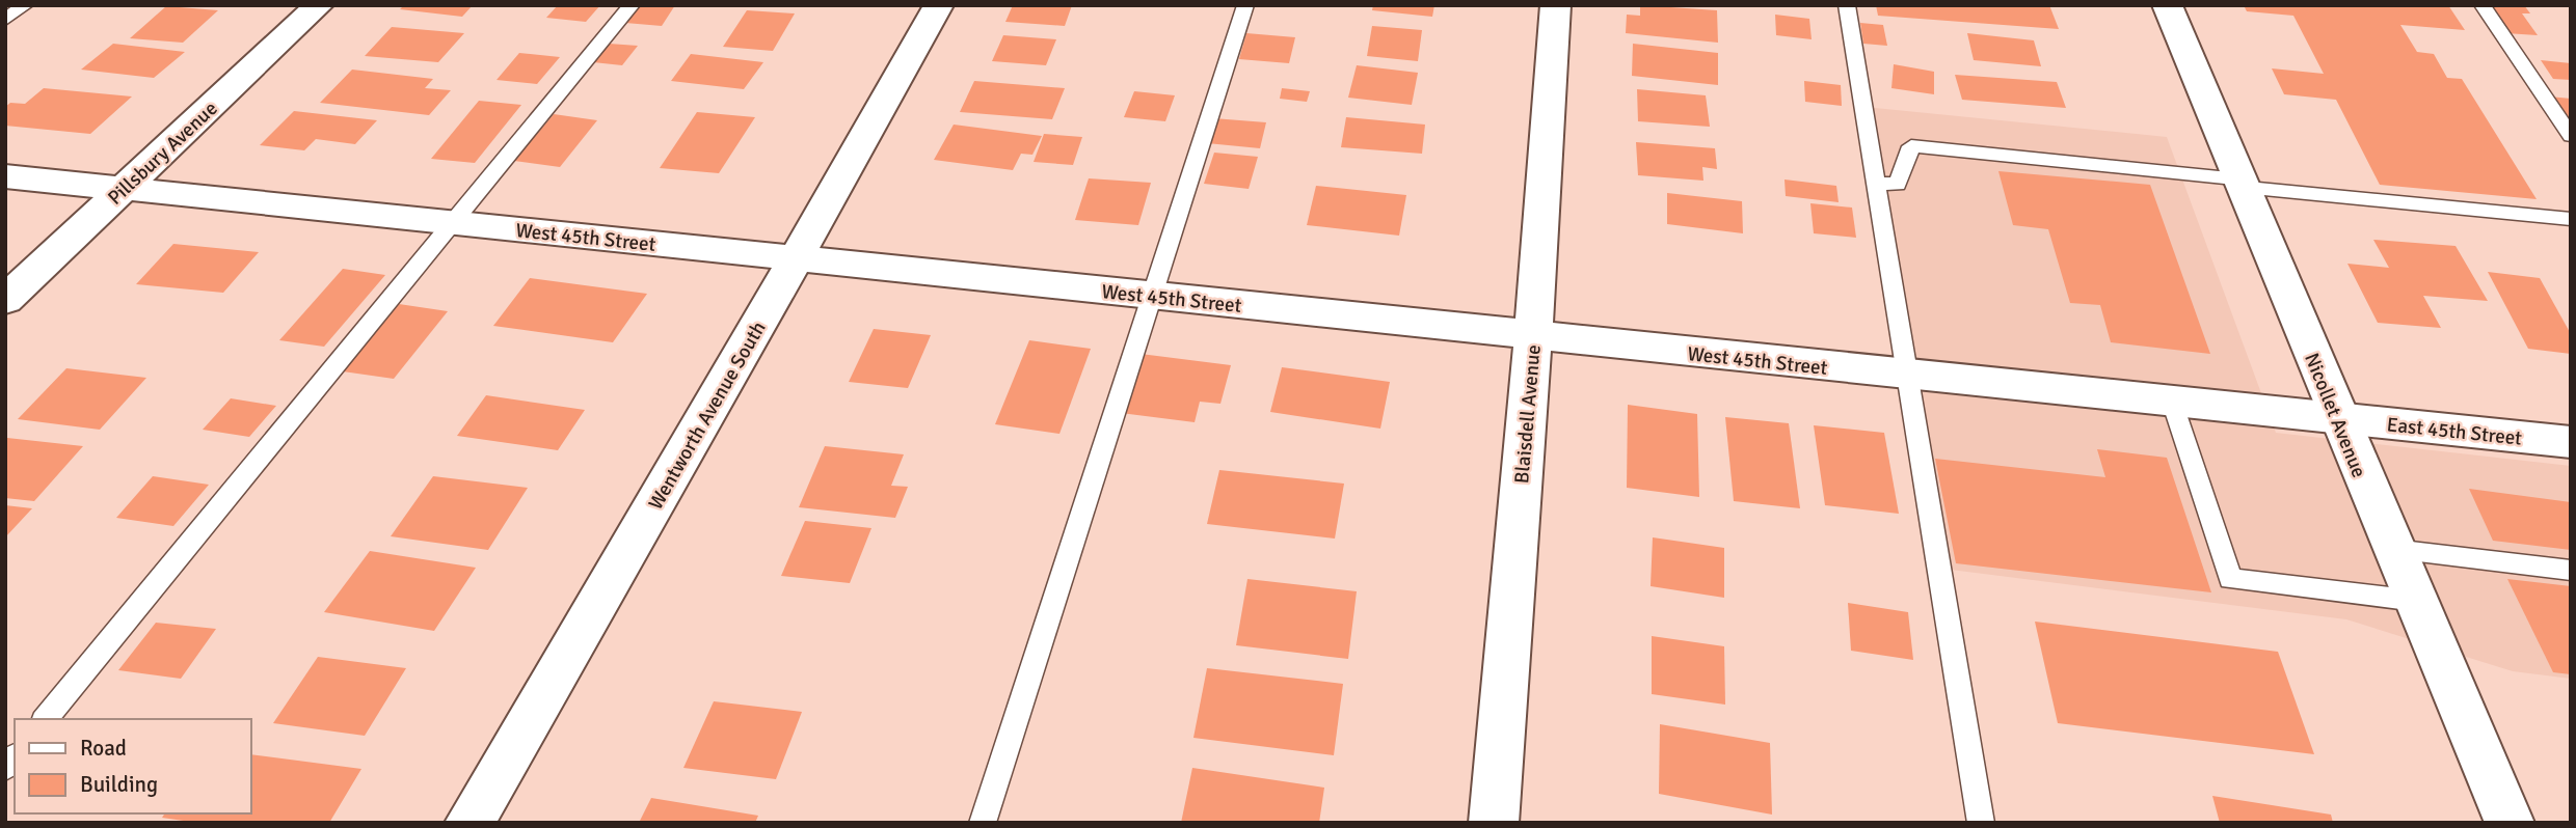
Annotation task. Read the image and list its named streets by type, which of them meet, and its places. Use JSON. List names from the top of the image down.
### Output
{
  "streets": {
    "street": [
      "Pillsbury Avenue",
      "West 45th Street",
      "Blaisdell Avenue",
      "Wentworth Avenue South",
      "Nicollet Avenue",
      "East 45th Street"
    ]
  },
  "crossings": [
    ["Pillsbury Avenue", "West 45th Street"],
    ["West 45th Street", "Blaisdell Avenue"],
    ["West 45th Street", "Wentworth Avenue South"],
    ["West 45th Street", "Nicollet Avenue"],
    ["West 45th Street", "East 45th Street"],
    ["Nicollet Avenue", "East 45th Street"]
  ],
  "legend": ["Road", "Building"]
}
